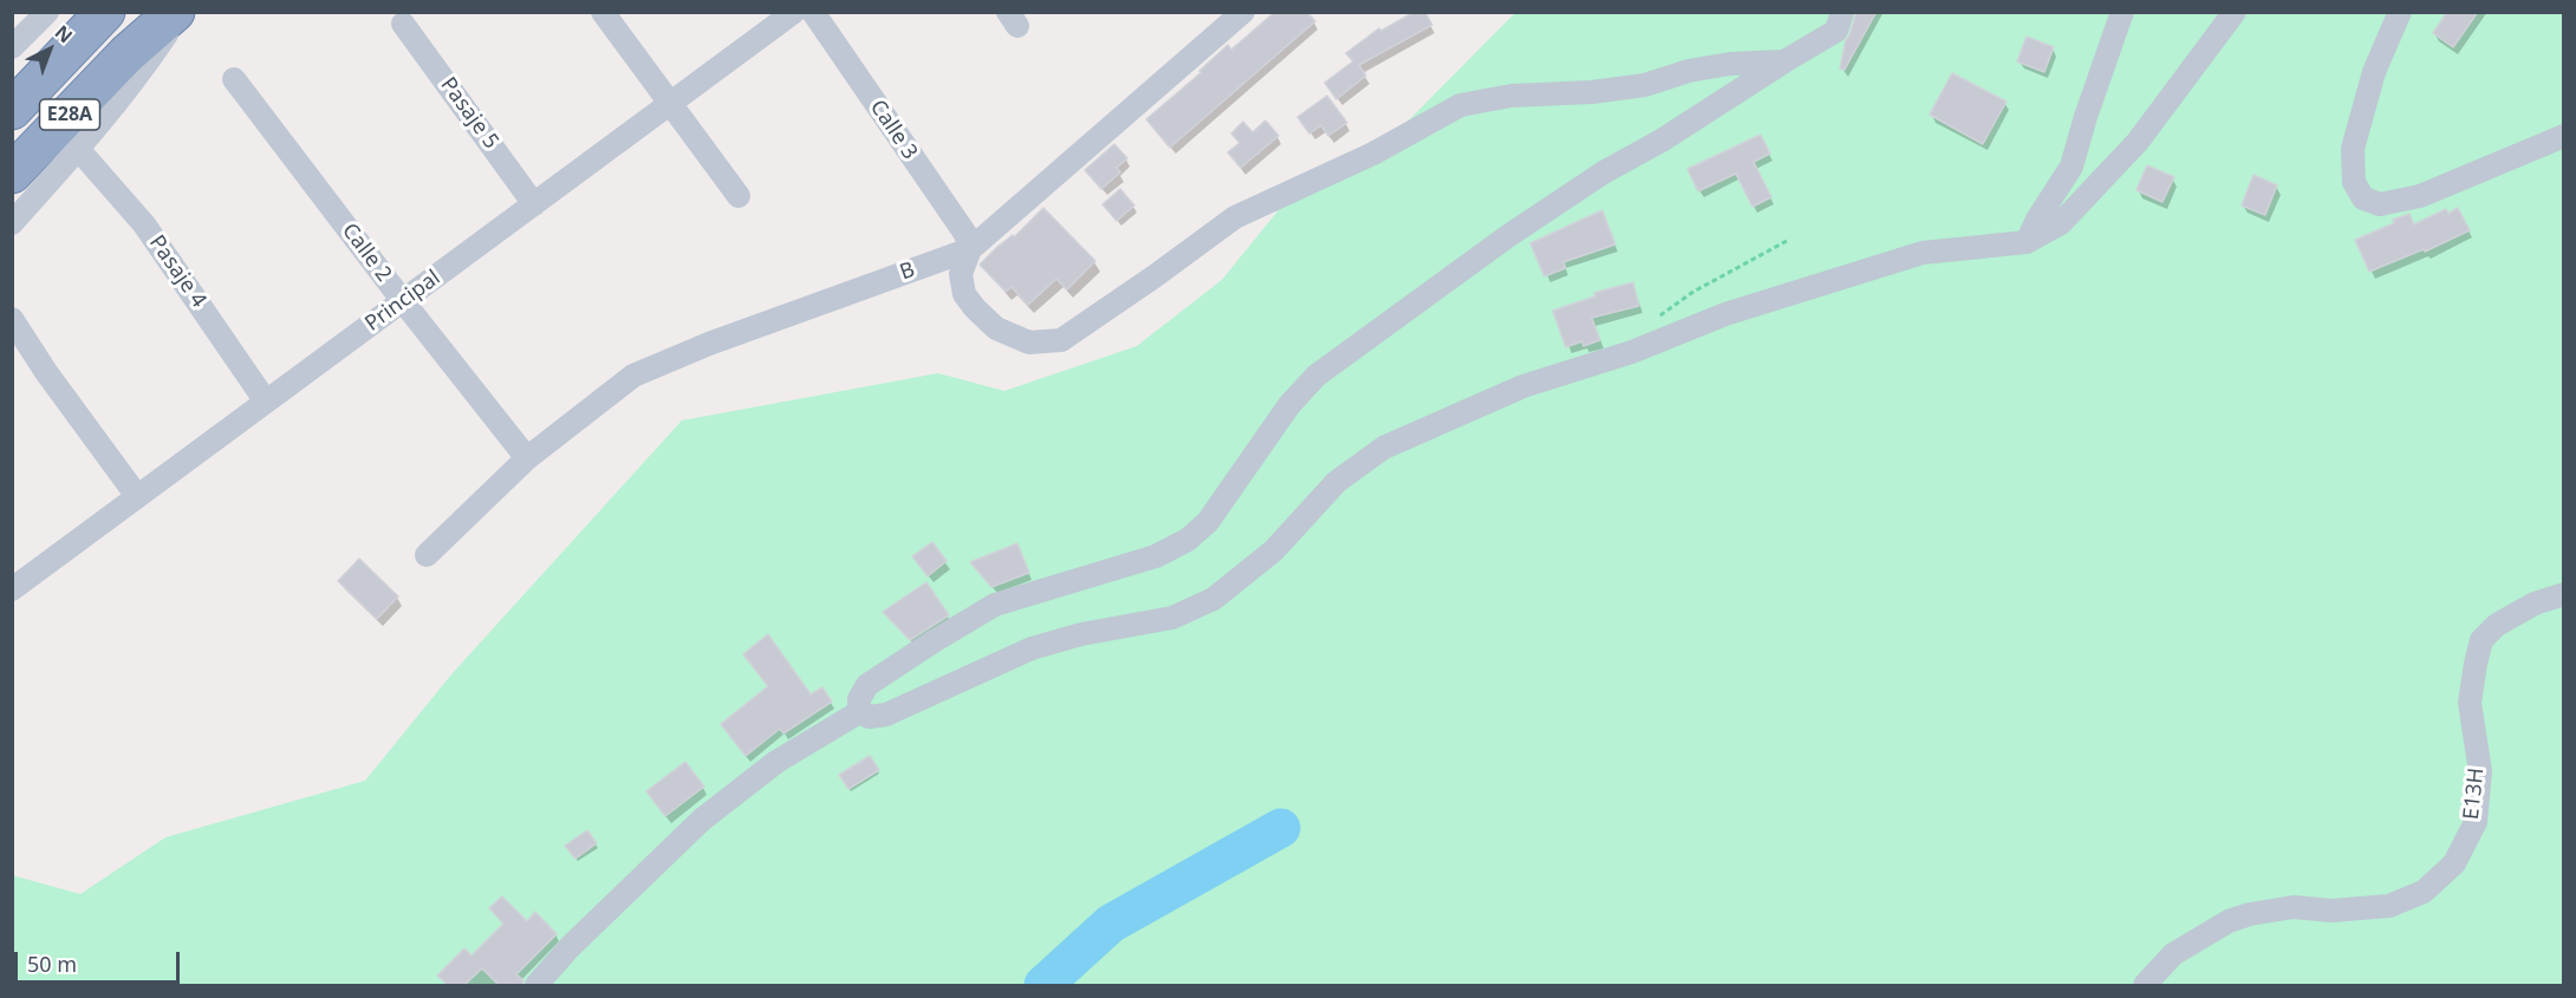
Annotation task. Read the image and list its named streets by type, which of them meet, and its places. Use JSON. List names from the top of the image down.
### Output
{
  "streets": {
    "highway": ["E28A"],
    "street": [
      "Pasaje 5",
      "Calle 3",
      "Calle 2",
      "Pasaje 4",
      "B",
      "Principal",
      "E13H"
    ]
  },
  "crossings": [
    ["Pasaje 5", "Principal"],
    ["Calle 3", "B"],
    ["Calle 2", "B"],
    ["Calle 2", "Principal"],
    ["Pasaje 4", "Principal"]
  ],
  "scale_bar": "50 m",
  "north": "top right"
}
